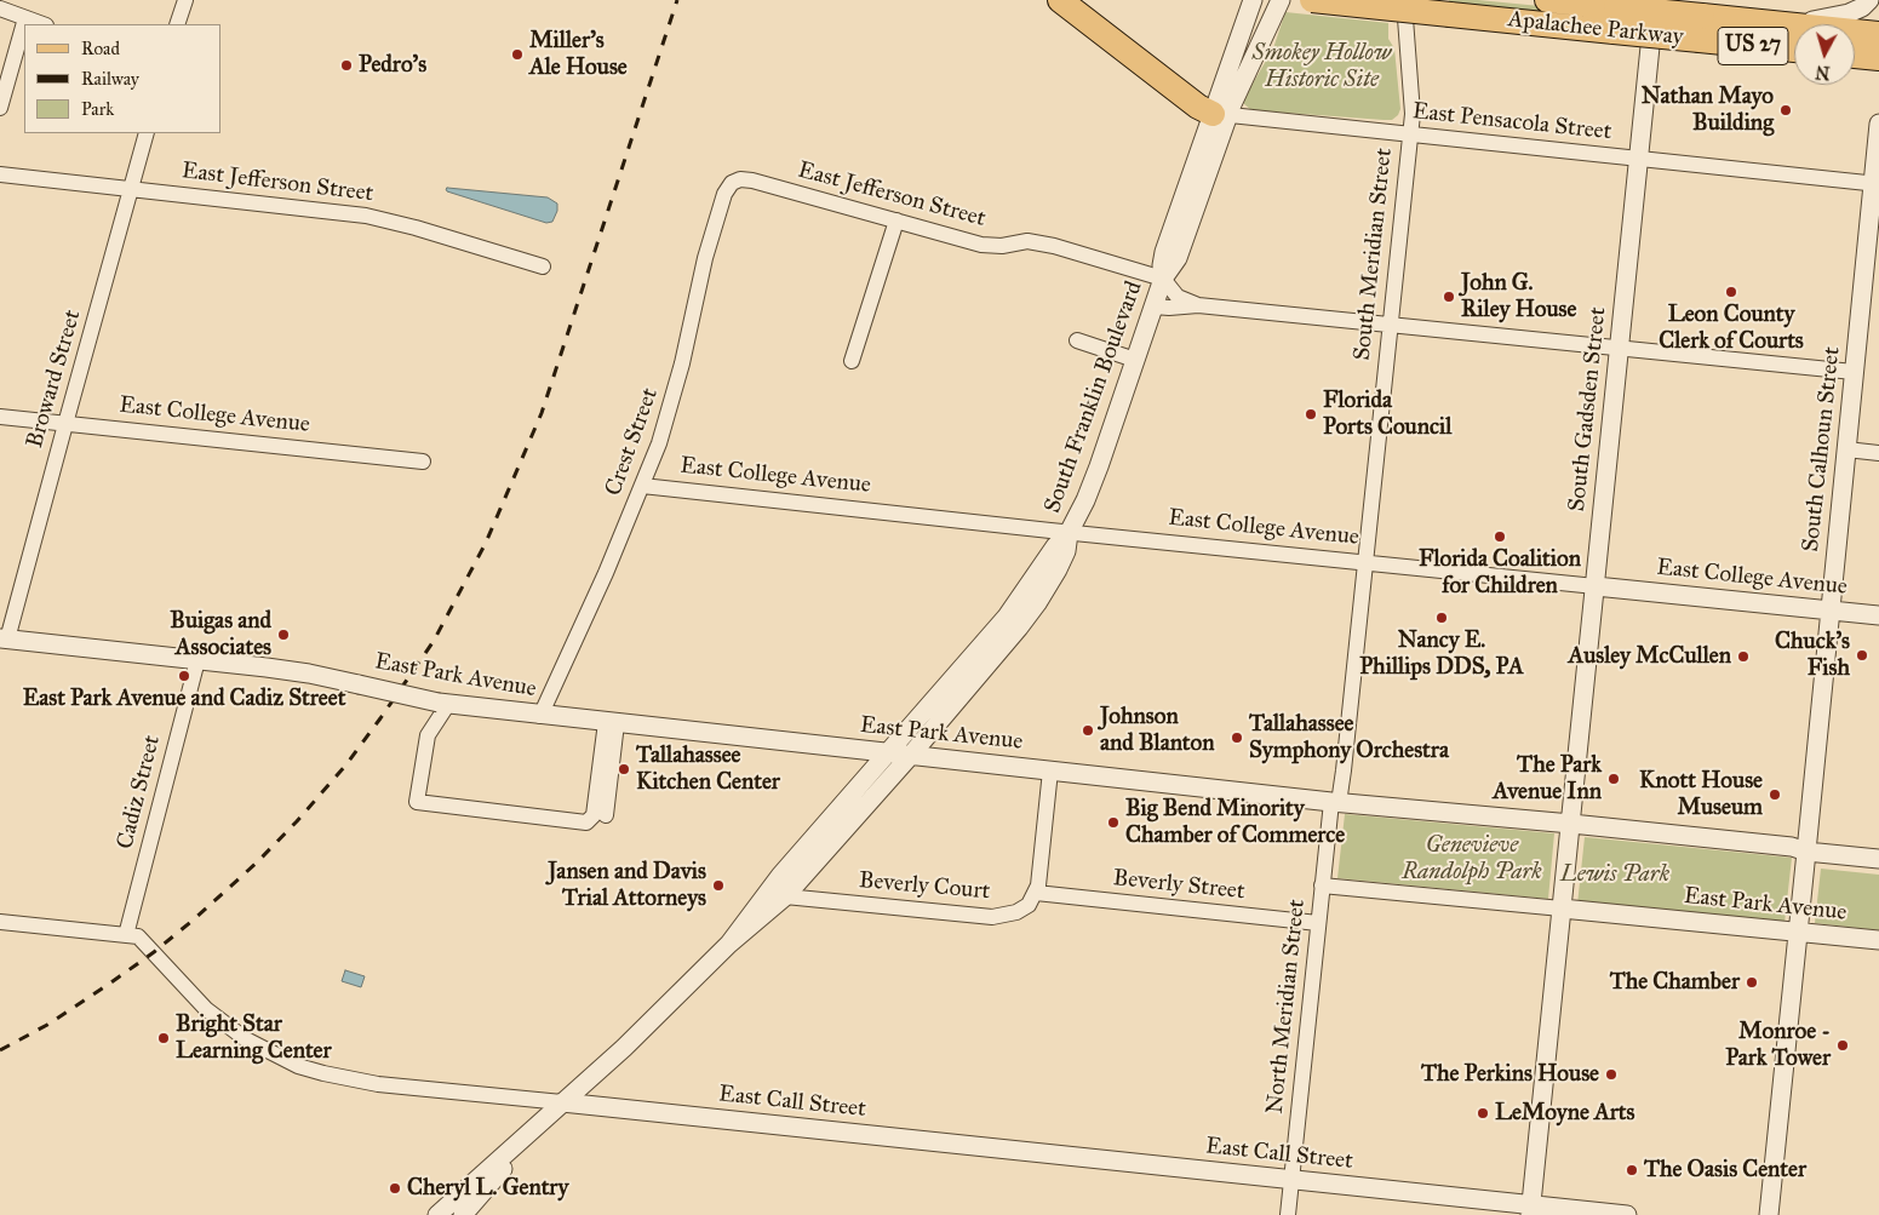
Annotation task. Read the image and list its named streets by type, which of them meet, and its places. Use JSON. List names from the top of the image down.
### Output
{
  "streets": {
    "main road": ["Apalachee Parkway", "US 27"],
    "street": [
      "East Pensacola Street",
      "East Jefferson Street",
      "South Meridian Street",
      "Broward Street",
      "South Franklin Boulevard",
      "South Gadsden Street",
      "East College Avenue",
      "Crest Street",
      "South Calhoun Street",
      "East Park Avenue",
      "Cadiz Street",
      "Beverly Street",
      "Beverly Court",
      "North Meridian Street",
      "East Call Street"
    ]
  },
  "crossings": [
    ["East Pensacola Street", "South Meridian Street"],
    ["East Pensacola Street", "South Franklin Boulevard"],
    ["East Pensacola Street", "South Gadsden Street"],
    ["East Pensacola Street", "South Calhoun Street"],
    ["East Jefferson Street", "Broward Street"],
    ["East Jefferson Street", "South Franklin Boulevard"],
    ["East Jefferson Street", "Crest Street"],
    ["South Meridian Street", "East College Avenue"],
    ["South Meridian Street", "East Park Avenue"],
    ["South Meridian Street", "North Meridian Street"],
    ["Broward Street", "East College Avenue"],
    ["Broward Street", "East Park Avenue"],
    ["South Franklin Boulevard", "East College Avenue"],
    ["South Franklin Boulevard", "East Park Avenue"],
    ["South Franklin Boulevard", "Beverly Court"],
    ["South Gadsden Street", "East College Avenue"],
    ["South Gadsden Street", "East Park Avenue"],
    ["South Gadsden Street", "East Call Street"],
    ["East College Avenue", "Crest Street"],
    ["East College Avenue", "South Calhoun Street"],
    ["Crest Street", "East Park Avenue"],
    ["South Calhoun Street", "East Park Avenue"],
    ["East Park Avenue", "Cadiz Street"],
    ["East Park Avenue", "North Meridian Street"],
    ["Cadiz Street", "East Call Street"],
    ["Beverly Street", "Beverly Court"],
    ["Beverly Street", "North Meridian Street"],
    ["North Meridian Street", "East Call Street"]
  ],
  "parks": ["Smokey Hollow Historic Site", "Genevieve Randolph Park", "Lewis Park"],
  "places": [
    "Miller's Ale House",
    "Pedro's",
    "Nathan Mayo Building",
    "Leon County Clerk of Courts",
    "John G. Riley House",
    "Florida Ports Council",
    "Florida Coalition for Children",
    "Nancy E. Phillips DDS, PA",
    "Buigas and Associates",
    "Chuck's Fish",
    "Ausley McCullen",
    "East Park Avenue and Cadiz Street",
    "Johnson and Blanton",
    "Tallahassee Symphony Orchestra",
    "Tallahassee Kitchen Center",
    "The Park Avenue Inn",
    "Knott House Museum",
    "Big Bend Minority Chamber of Commerce",
    "Jansen and Davis Trial Attorneys",
    "The Chamber",
    "Bright Star Learning Center",
    "Monroe - Park Tower",
    "The Perkins House",
    "LeMoyne Arts",
    "The Oasis Center",
    "Cheryl L. Gentry"
  ],
  "legend": ["Road", "Railway", "Park"],
  "north": "bottom"
}
